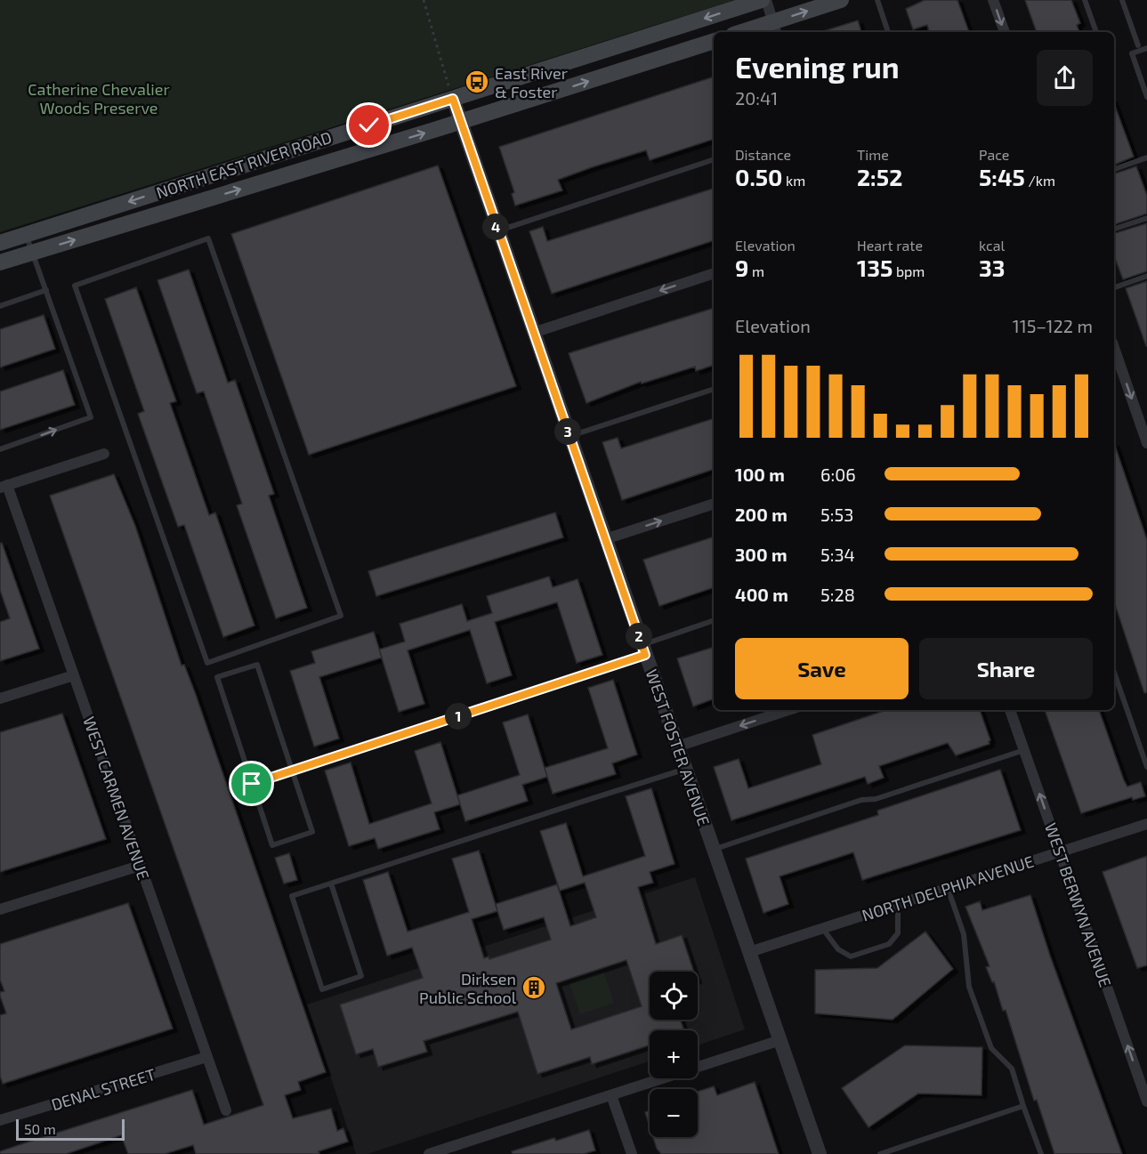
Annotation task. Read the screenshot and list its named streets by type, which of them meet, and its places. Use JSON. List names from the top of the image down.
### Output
{
  "streets": {
    "main road": ["NORTH EAST RIVER ROAD"],
    "street": [
      "WEST FOSTER AVENUE",
      "WEST CARMEN AVENUE",
      "NORTH DELPHIA AVENUE",
      "WEST BERWYN AVENUE",
      "DENAL STREET"
    ]
  },
  "crossings": [
    ["NORTH EAST RIVER ROAD", "WEST FOSTER AVENUE"],
    ["WEST FOSTER AVENUE", "NORTH DELPHIA AVENUE"],
    ["WEST CARMEN AVENUE", "DENAL STREET"],
    ["NORTH DELPHIA AVENUE", "WEST BERWYN AVENUE"]
  ],
  "one_way": ["WEST BERWYN AVENUE"],
  "parks": ["Catherine Chevalier Woods Preserve"],
  "places": {
    "bus stop": ["East River & Foster"],
    "building": ["Dirksen Public School"]
  },
  "scale_bar": "50 m",
  "page": {
    "heading": ["Evening run", "20:41"],
    "stats": [
      ["Distance", "0.50 km"],
      ["Time", "2:52"],
      ["Pace", "5:45 /km"],
      ["Elevation", "9 m"],
      ["Heart rate", "135 bpm"],
      ["kcal", "33"]
    ],
    "pins": [
      "4",
      "3",
      "2",
      "1"
    ],
    "chart": ["Elevation", "115–122 m"],
    "list": [
      {
        "name": "100 m",
        "note": "6:06"
      },
      {
        "name": "200 m",
        "note": "5:53"
      },
      {
        "name": "300 m",
        "note": "5:34"
      },
      {
        "name": "400 m",
        "note": "5:28"
      }
    ],
    "buttons": ["Save", "Share"],
    "map_buttons": ["+", "−"],
    "scale": "50 m"
  }
}
